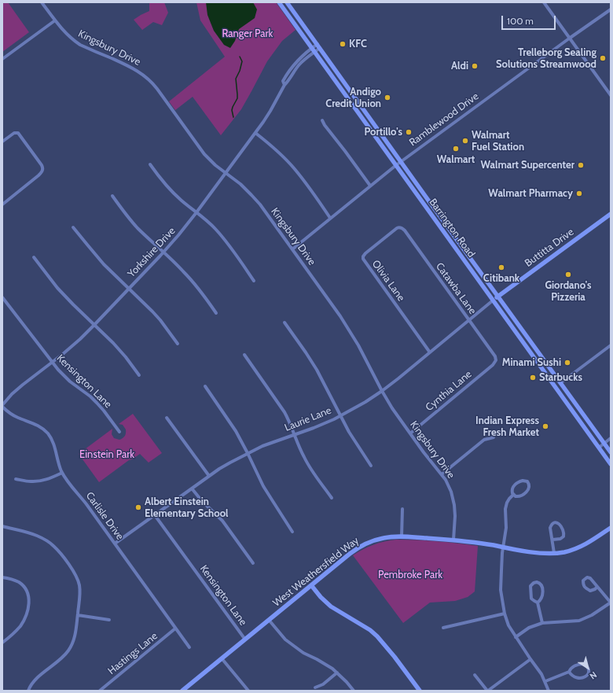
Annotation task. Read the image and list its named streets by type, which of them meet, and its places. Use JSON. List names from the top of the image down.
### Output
{
  "streets": {
    "main road": [
      "Barrington Road",
      "Buttitta Drive",
      "Laurie Lane",
      "West Weathersfield Way"
    ],
    "street": [
      "Kingsbury Drive",
      "Ramblewood Drive",
      "Yorkshire Drive",
      "Olivia Lane",
      "Catawba Lane",
      "Kensington Lane",
      "Cynthia Lane",
      "Carlisle Drive",
      "Hastings Lane"
    ]
  },
  "crossings": [
    ["Kingsbury Drive", "Ramblewood Drive"],
    ["Kingsbury Drive", "Yorkshire Drive"],
    ["Kingsbury Drive", "Cynthia Lane"],
    ["Kingsbury Drive", "Laurie Lane"],
    ["Kingsbury Drive", "West Weathersfield Way"],
    ["Ramblewood Drive", "Barrington Road"],
    ["Barrington Road", "Buttitta Drive"],
    ["Barrington Road", "Yorkshire Drive"],
    ["Barrington Road", "Laurie Lane"],
    ["Buttitta Drive", "Laurie Lane"],
    ["Yorkshire Drive", "Kensington Lane"],
    ["Yorkshire Drive", "Carlisle Drive"],
    ["Olivia Lane", "Catawba Lane"],
    ["Olivia Lane", "Laurie Lane"],
    ["Catawba Lane", "Cynthia Lane"],
    ["Catawba Lane", "Laurie Lane"],
    ["Kensington Lane", "Laurie Lane"],
    ["Kensington Lane", "West Weathersfield Way"],
    ["Laurie Lane", "Carlisle Drive"],
    ["Carlisle Drive", "Hastings Lane"]
  ],
  "parks": ["Ranger Park", "Einstein Park", "Pembroke Park"],
  "places": [
    "KFC",
    "Trelleborg Sealing Solutions Streamwood",
    "Aldi",
    "Andigo Credit Union",
    "Portillo's",
    "Walmart Fuel Station",
    "Walmart",
    "Walmart Supercenter",
    "Walmart Pharmacy",
    "Citibank",
    "Giordano's Pizzeria",
    "Minami Sushi",
    "Starbucks",
    "Indian Express Fresh Market",
    "Albert Einstein Elementary School"
  ],
  "scale_bar": "100 m",
  "north": "bottom right"
}
